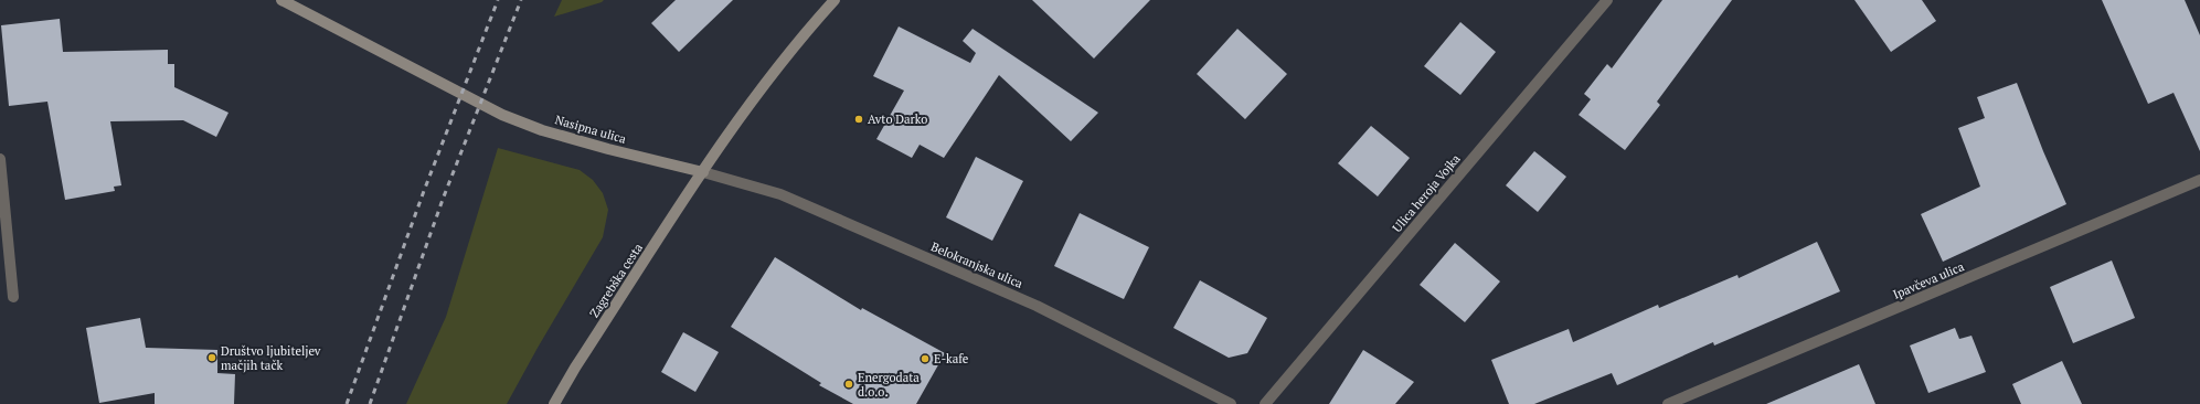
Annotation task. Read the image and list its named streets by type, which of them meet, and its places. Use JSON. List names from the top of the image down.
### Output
{
  "streets": {
    "street": [
      "Nasipna ulica",
      "Ulica heroja Vojka",
      "Belokranjska ulica",
      "Zagrebška cesta",
      "Ipavčeva ulica"
    ]
  },
  "crossings": [
    ["Nasipna ulica", "Belokranjska ulica"],
    ["Nasipna ulica", "Zagrebška cesta"],
    ["Belokranjska ulica", "Zagrebška cesta"]
  ],
  "places": [
    "Avto Darko",
    "Društvo ljubiteljev mačjih tačk",
    "E-kafe",
    "Energodata d.o.o."
  ]
}
